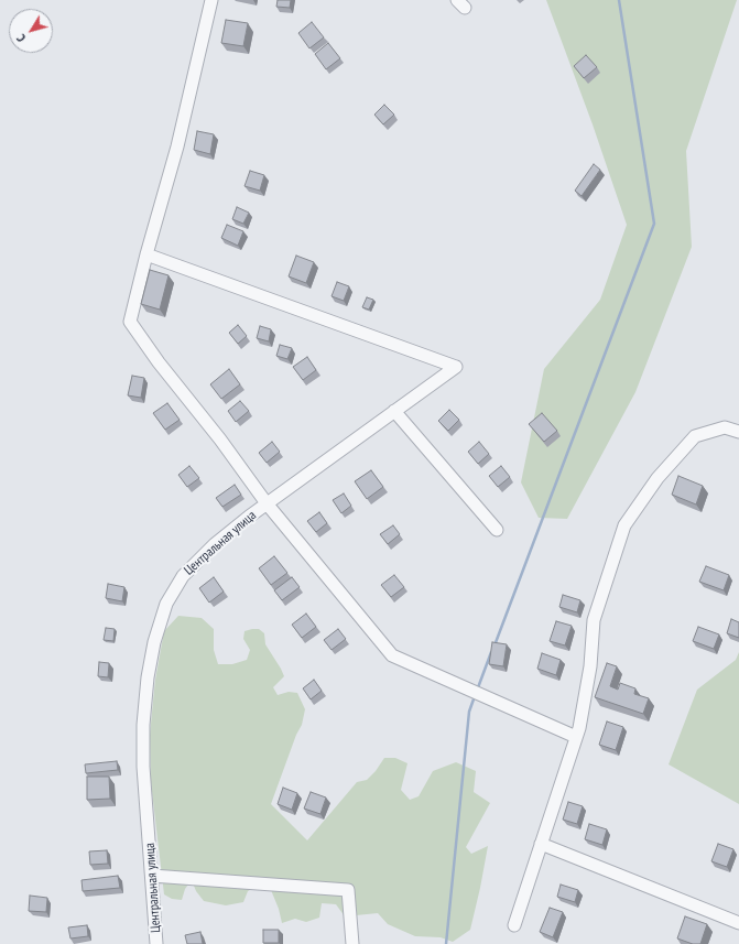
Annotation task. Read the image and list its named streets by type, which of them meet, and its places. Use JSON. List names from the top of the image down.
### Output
{
  "streets": {
    "street": ["Центральная улица"]
  },
  "north": "bottom left"
}
